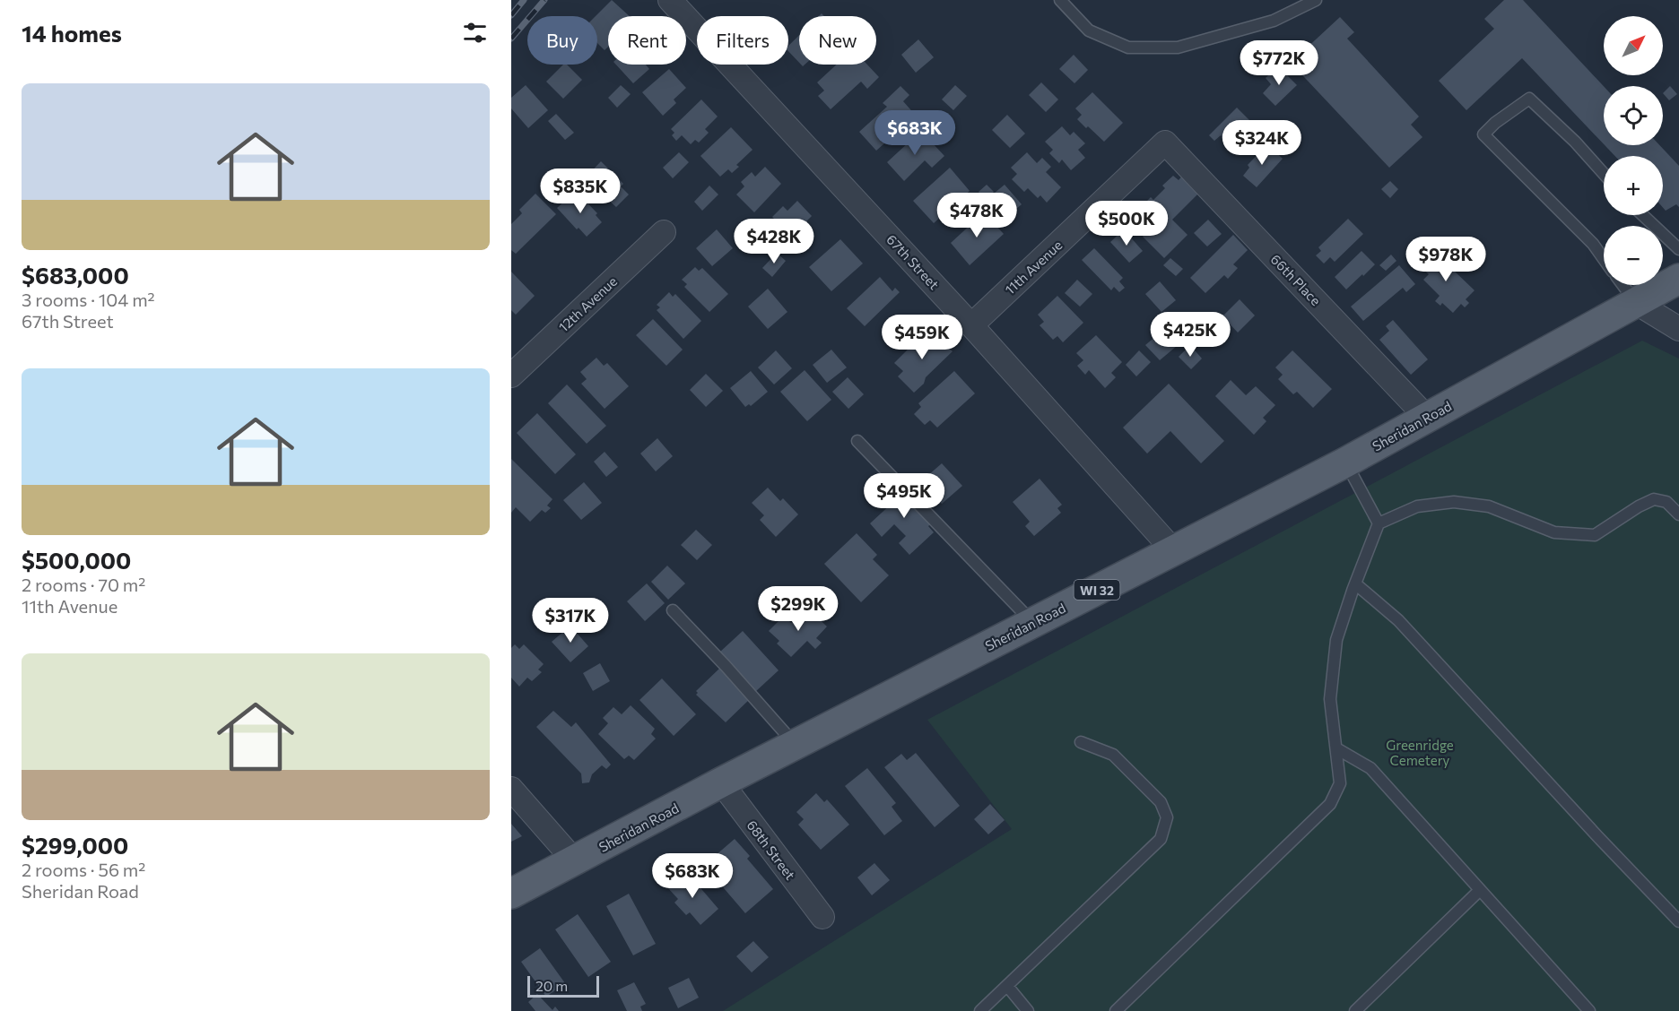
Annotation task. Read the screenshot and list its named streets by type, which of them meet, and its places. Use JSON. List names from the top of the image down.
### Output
{
  "streets": {
    "main road": ["Sheridan Road", "WI 32"],
    "street": [
      "67th Street",
      "11th Avenue",
      "66th Place",
      "12th Avenue",
      "68th Street"
    ]
  },
  "crossings": [
    ["67th Street", "11th Avenue"],
    ["67th Street", "Sheridan Road"],
    ["11th Avenue", "66th Place"],
    ["66th Place", "Sheridan Road"],
    ["Sheridan Road", "68th Street"]
  ],
  "parks": ["Greenridge Cemetery"],
  "scale_bar": "20 m",
  "north": "top right",
  "page": {
    "heading": "14 homes",
    "map_buttons": ["+", "−"],
    "chip": [
      "Buy",
      "Rent",
      "Filters",
      "New"
    ],
    "price": [
      "$772K",
      "$683K",
      "$324K",
      "$835K",
      "$478K",
      "$500K",
      "$428K",
      "$978K",
      "$425K",
      "$459K",
      "$495K",
      "$299K",
      "$317K",
      "$683K"
    ],
    "list": [
      {
        "name": "$683,000",
        "note": "3 rooms · 104 m² · 67th Street"
      },
      {
        "name": "$500,000",
        "note": "2 rooms · 70 m² · 11th Avenue"
      },
      {
        "name": "$299,000",
        "note": "2 rooms · 56 m² · Sheridan Road"
      }
    ],
    "scale": "20 m"
  }
}
